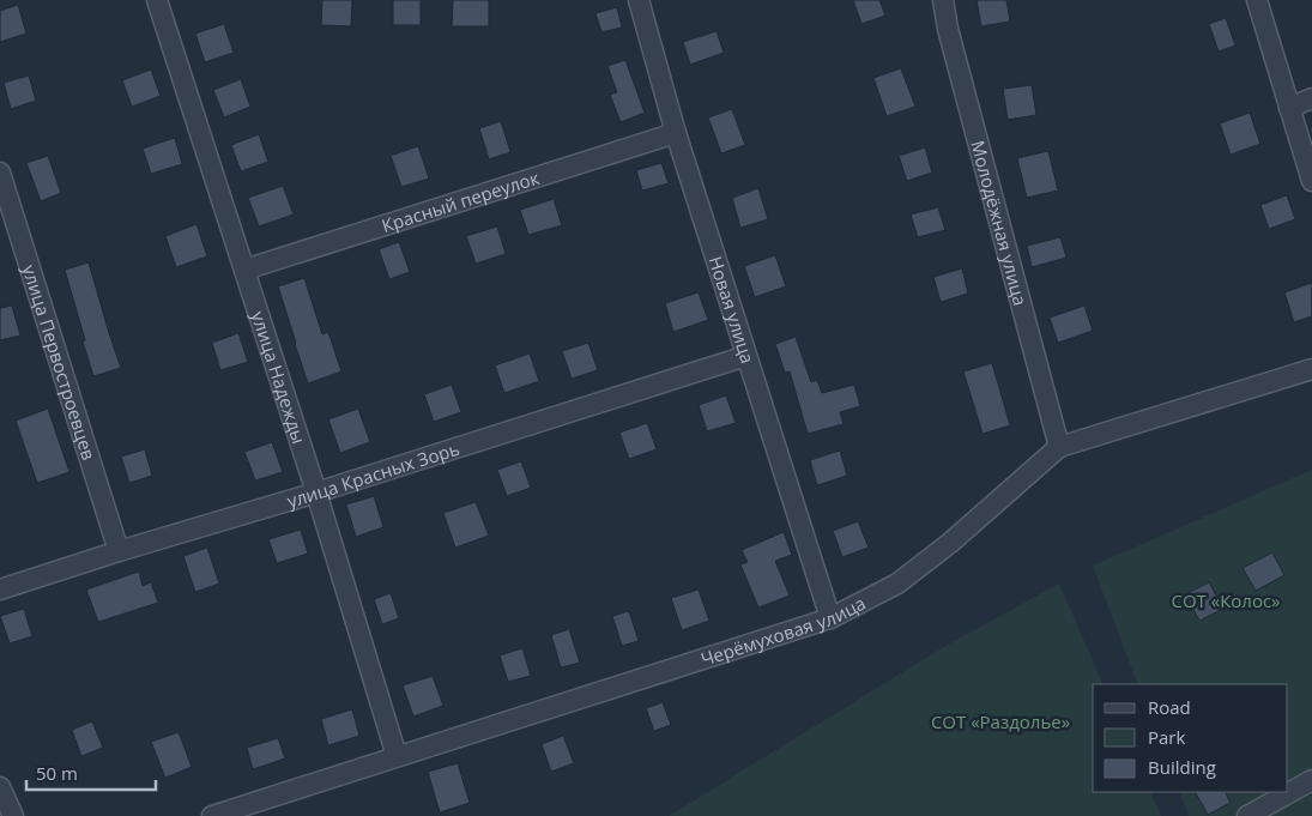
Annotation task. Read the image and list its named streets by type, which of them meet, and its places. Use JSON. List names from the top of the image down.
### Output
{
  "streets": {
    "street": [
      "Красный переулок",
      "Молодёжная улица",
      "Новая улица",
      "улица Первостроевцев",
      "улица Надежды",
      "улица Красных Зорь",
      "Черёмуховая улица"
    ]
  },
  "crossings": [
    ["Красный переулок", "Новая улица"],
    ["Красный переулок", "улица Надежды"],
    ["Молодёжная улица", "Черёмуховая улица"],
    ["Новая улица", "улица Красных Зорь"],
    ["Новая улица", "Черёмуховая улица"],
    ["улица Первостроевцев", "улица Красных Зорь"],
    ["улица Надежды", "улица Красных Зорь"],
    ["улица Надежды", "Черёмуховая улица"]
  ],
  "parks": ["СОТ «Колос»", "СОТ «Раздолье»"],
  "legend": ["Road", "Park", "Building"],
  "scale_bar": "50 m"
}
